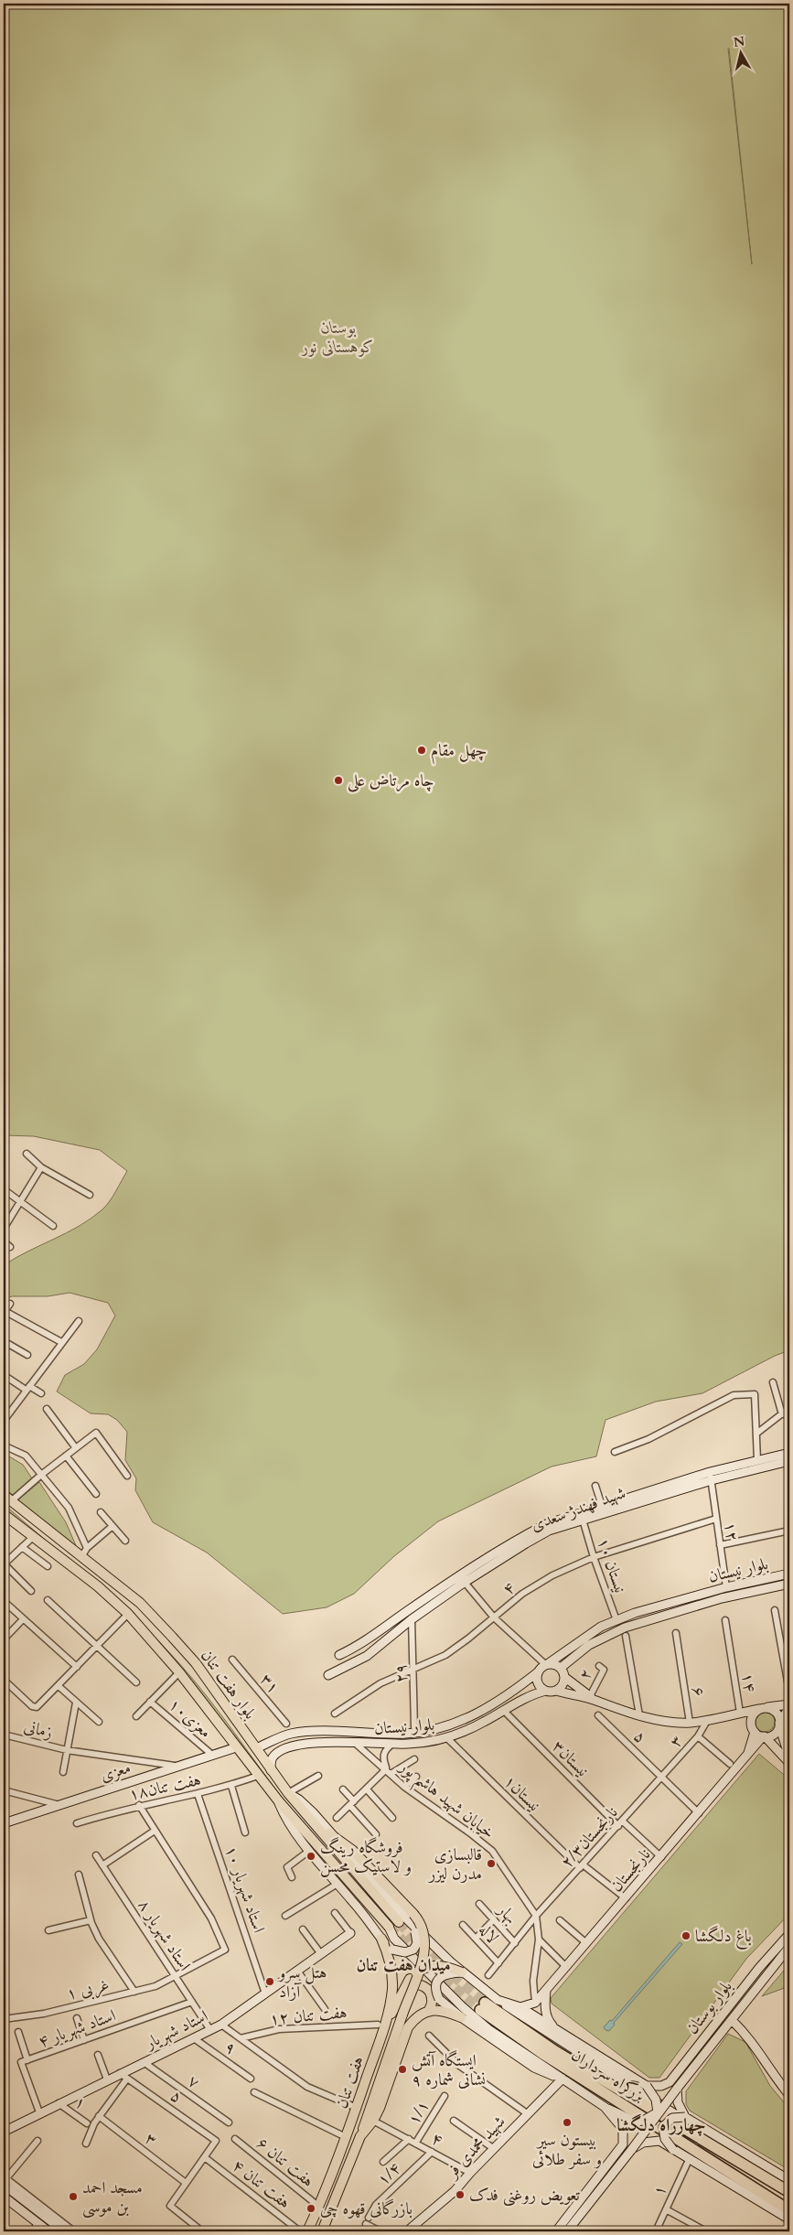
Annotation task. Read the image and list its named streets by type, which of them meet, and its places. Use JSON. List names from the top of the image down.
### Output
{
  "streets": {
    "highway": ["بزرگراه سرداران"],
    "main road": [
      "شهید فهندژ سعدی",
      "بلوار نیستان",
      "بلوار هفت تنان",
      "معزی",
      "نارنجستان",
      "بلوار بوستان",
      "استاد شهریار",
      "هفت تنان",
      "شهید محمدی فر"
    ],
    "street": [
      "۱۲",
      "نیستان ۱۰",
      "۴",
      "۲۹",
      "۲",
      "۱۴",
      "۳۱",
      "۶",
      "۱۰معزی",
      "زمانی",
      "۵",
      "۳",
      "۳نیستان",
      "هفت تنان۱۸",
      "۱نیستان",
      "خیابان شهید هاشم پور",
      "۲/۳نارنجستان",
      "استاد شهریار ۱۰",
      "بهار",
      "استاد شهریار ۸",
      "لاله ‍",
      "۱ غربی",
      "هفت تنان ۱۲",
      "استاد شهریار ۴",
      "۹",
      "۷",
      "۱",
      "۱/۱",
      "هفت تنان ۶",
      "۱/۴",
      "هفت تنان ۴"
    ]
  },
  "crossings": [
    ["شهید فهندژ سعدی", "۱۲"],
    ["شهید فهندژ سعدی", "نیستان ۱۰"],
    ["شهید فهندژ سعدی", "۲۹"],
    ["۱۲", "بلوار نیستان"],
    ["۱۲", "۴"],
    ["نیستان ۱۰", "بلوار نیستان"],
    ["نیستان ۱۰", "۴"],
    ["بلوار نیستان", "بلوار هفت تنان"],
    ["بلوار نیستان", "۳نیستان"],
    ["بلوار نیستان", "۱نیستان"],
    ["بلوار نیستان", "خیابان شهید هاشم پور"],
    ["۴", "۲۹"],
    ["۴", "۱/۱"],
    ["۴", "شهید محمدی فر"],
    ["۴", "۱/۴"],
    ["بلوار هفت تنان", "معزی"],
    ["بلوار هفت تنان", "هفت تنان۱۸"],
    ["۱۰معزی", "معزی"],
    ["زمانی", "معزی"],
    ["۵", "۳"],
    ["۵", "۲/۳نارنجستان"],
    ["۵", "نارنجستان"],
    ["۵", "استاد شهریار"],
    ["۵", "هفت تنان ۴"],
    ["۳", "۲/۳نارنجستان"],
    ["۳نیستان", "۲/۳نارنجستان"],
    ["۳نیستان", "نارنجستان"],
    ["هفت تنان۱۸", "استاد شهریار ۱۰"],
    ["۱نیستان", "۲/۳نارنجستان"],
    ["۱نیستان", "نارنجستان"],
    ["خیابان شهید هاشم پور", "۲/۳نارنجستان"],
    ["خیابان شهید هاشم پور", "نارنجستان"],
    ["۲/۳نارنجستان", "بهار"],
    ["استاد شهریار ۱۰", "استاد شهریار"],
    ["استاد شهریار ۸", "۱ غربی"],
    ["استاد شهریار ۸", "استاد شهریار ۴"],
    ["استاد شهریار ۸", "استاد شهریار"],
    ["هفت تنان ۱۲", "هفت تنان"],
    ["استاد شهریار ۴", "استاد شهریار"],
    ["استاد شهریار", "۹"],
    ["استاد شهریار", "۷"],
    ["استاد شهریار", "۱"],
    ["هفت تنان", "هفت تنان ۶"]
  ],
  "districts": ["میدان هفت تنان", "چهارراه دلگشا"],
  "parks": ["بوستان کوهستانی نور"],
  "places": [
    "چهل مقام",
    "چاه مرتاض علی",
    "فروشگاه رینگ و لاستیک محسن",
    "قالبسازی مدرن لیزر",
    "باغ دلگشا",
    "هتل سرو آزاد",
    "ایستگاه آتش نشانی شماره ۹",
    "بیستون سیر و سفر طلائی",
    "تعویض روغنی فدک",
    "مسجد احمد بن موسی",
    "بازرگانی قهوه چی"
  ],
  "north": "top"
}
